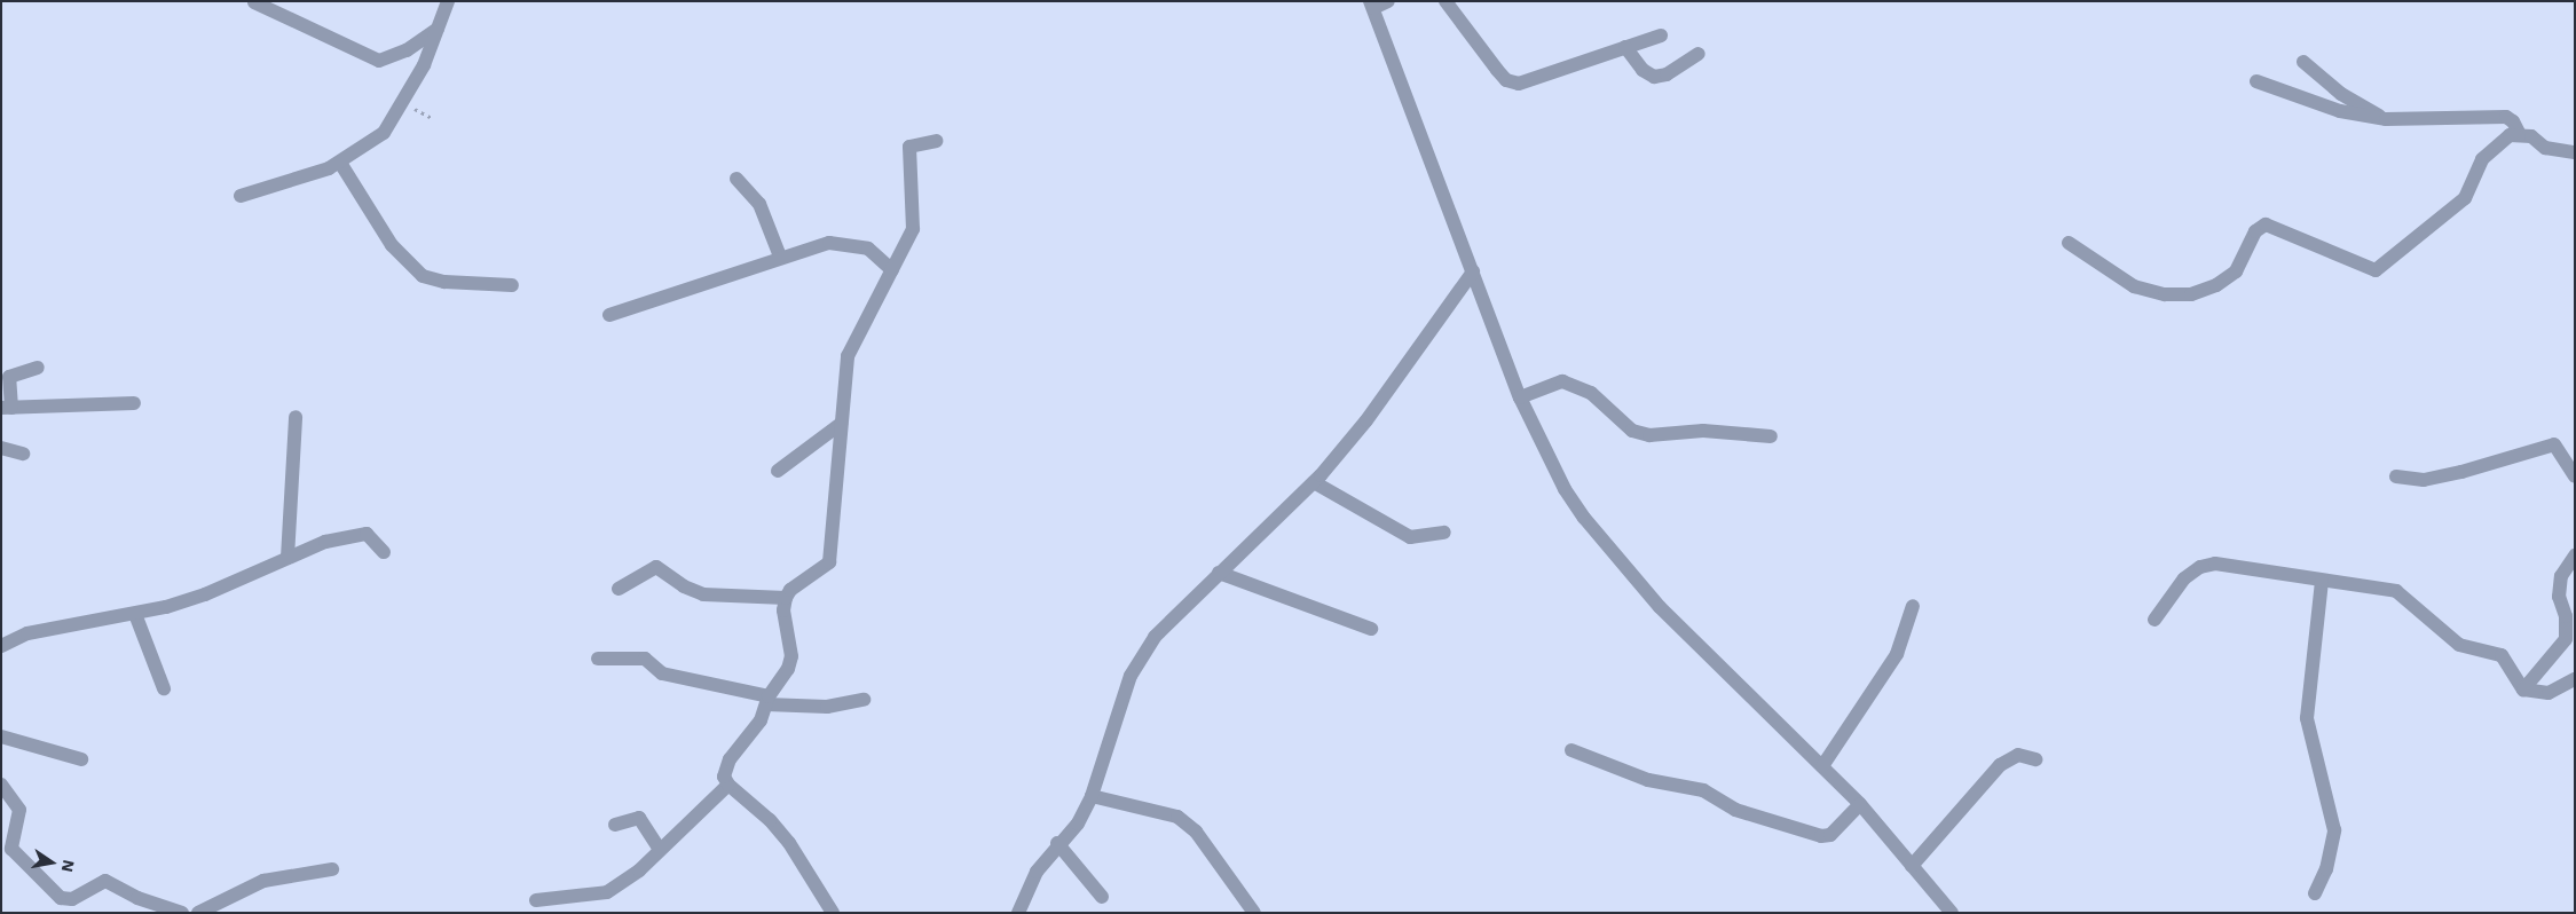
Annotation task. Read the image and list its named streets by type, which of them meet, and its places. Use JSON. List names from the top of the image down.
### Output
{
  "north": "right"
}
